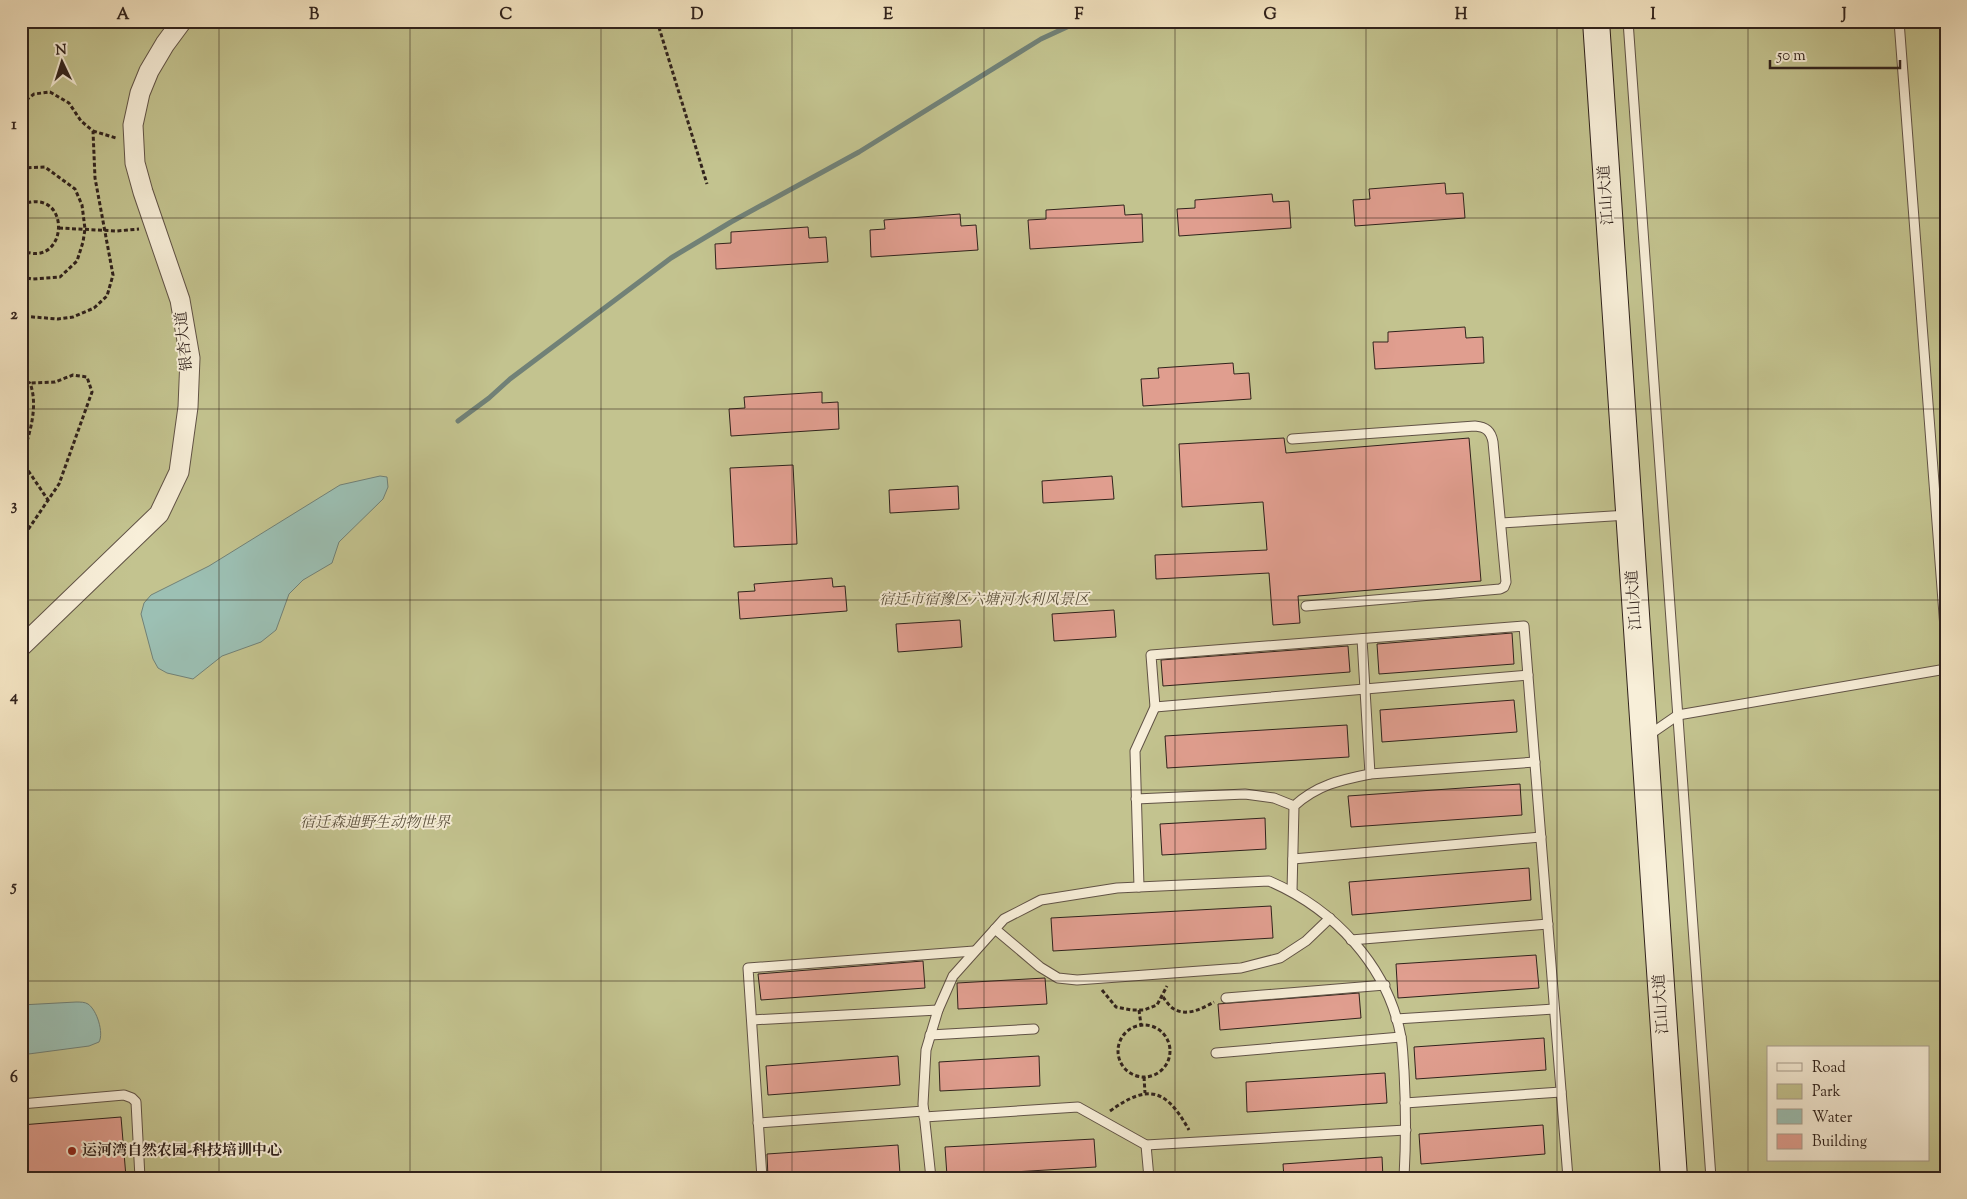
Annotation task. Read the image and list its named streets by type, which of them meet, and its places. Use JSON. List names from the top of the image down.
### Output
{
  "streets": {
    "main road": ["江山大道"],
    "street": ["银杏大道"]
  },
  "parks": ["宿迁市宿豫区六塘河水利风景区", "宿迁森迪野生动物世界"],
  "places": ["运河湾自然农园-科技培训中心"],
  "legend": [
    "Road",
    "Park",
    "Water",
    "Building"
  ],
  "scale_bar": "50 m",
  "north": "top",
  "grid": {
    "columns": [
      "A",
      "B",
      "C",
      "D",
      "E",
      "F",
      "G",
      "H",
      "I",
      "J"
    ],
    "rows": [
      "1",
      "2",
      "3",
      "4",
      "5",
      "6"
    ]
  }
}
